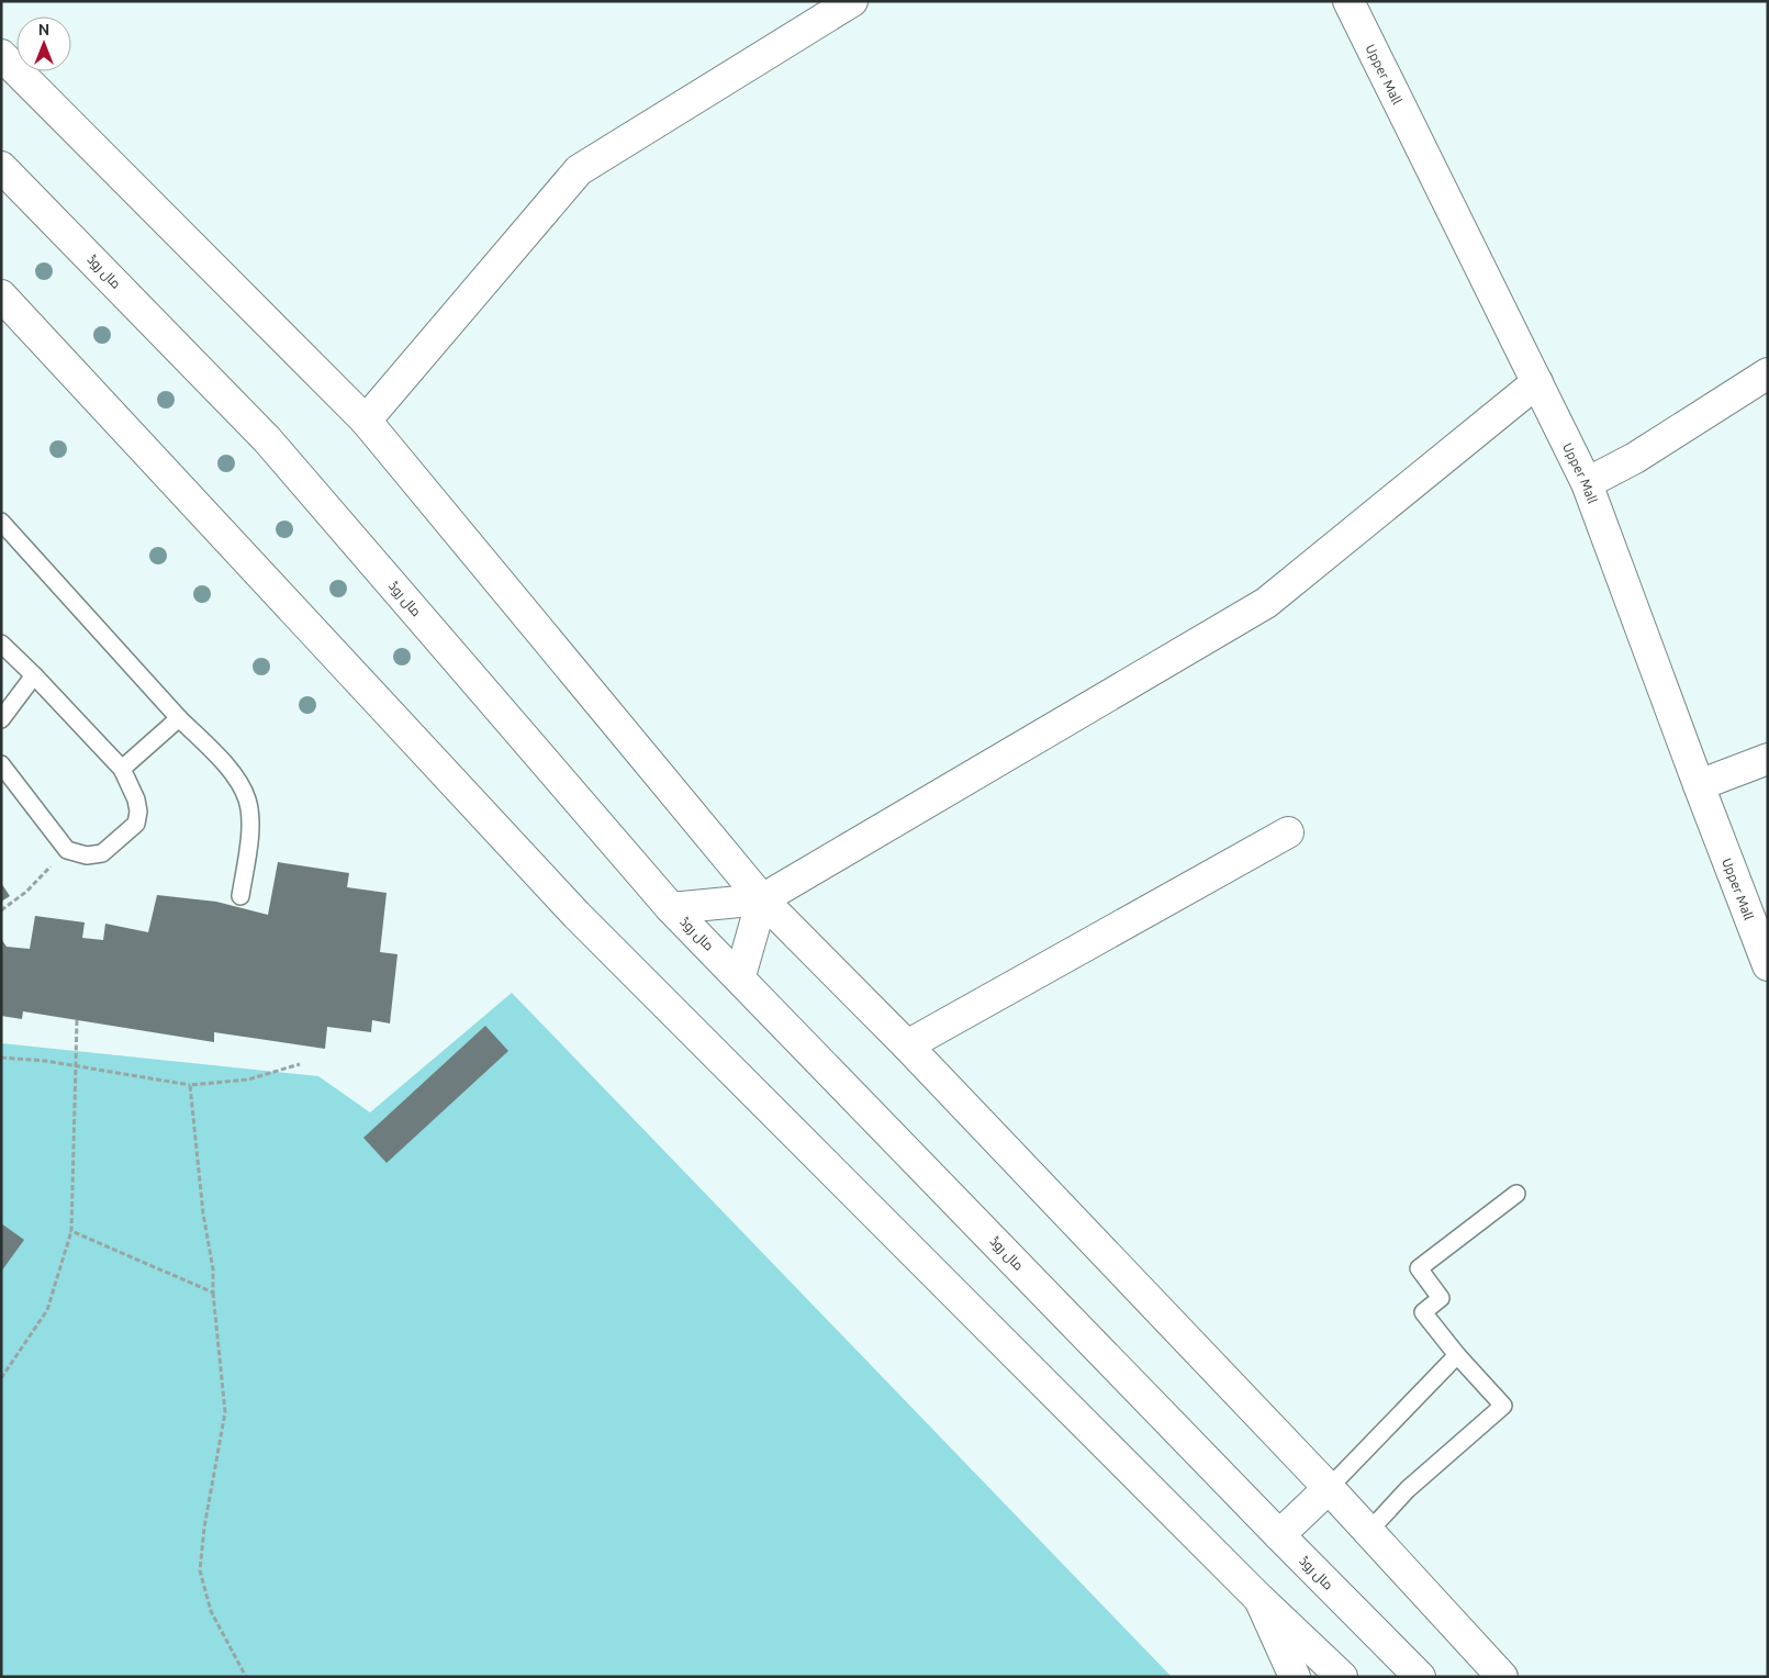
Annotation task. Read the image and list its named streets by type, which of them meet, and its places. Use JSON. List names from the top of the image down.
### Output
{
  "streets": {
    "street": ["Upper Mall", "مال روڈ"]
  },
  "north": "top"
}
